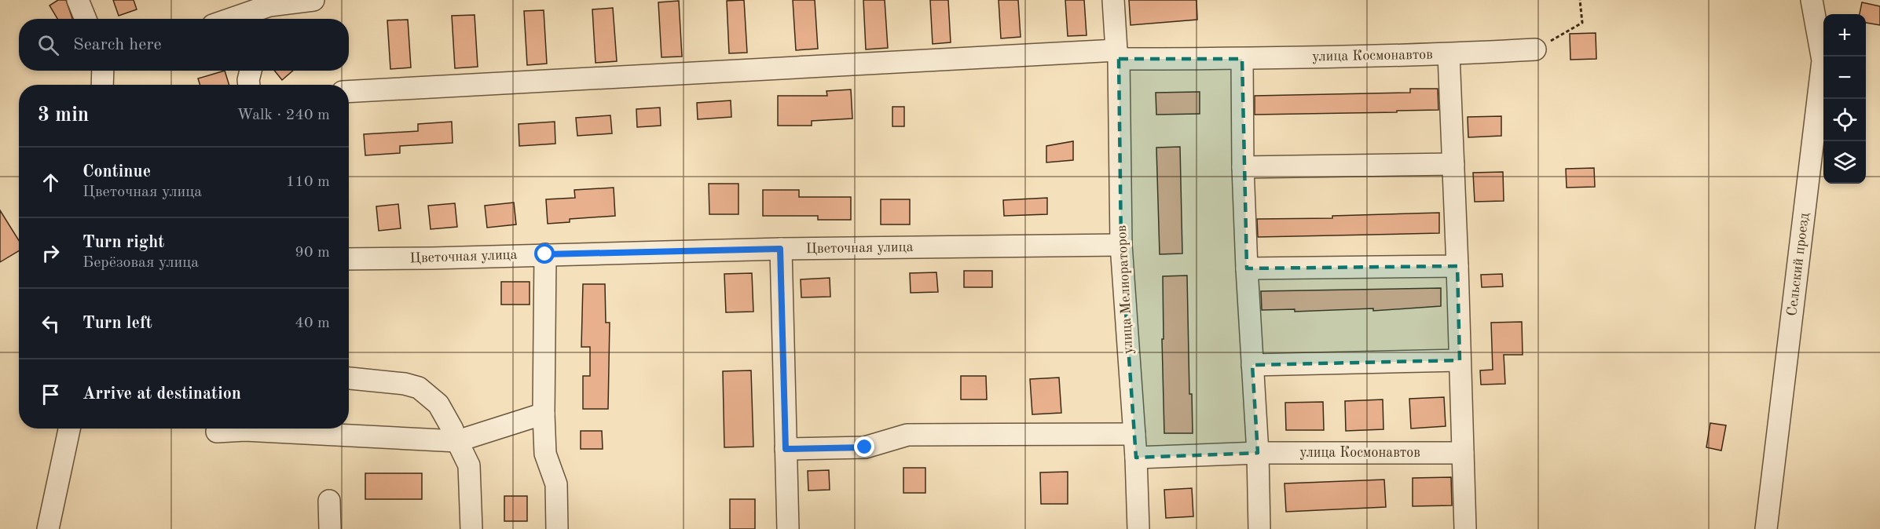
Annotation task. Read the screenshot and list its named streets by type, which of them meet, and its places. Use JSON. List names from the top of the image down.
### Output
{
  "streets": {
    "street": [
      "улица Космонавтов",
      "Цветочная улица",
      "Сельский проезд",
      "улица Мелиораторов"
    ]
  },
  "crossings": [
    ["улица Космонавтов", "улица Мелиораторов"],
    ["Цветочная улица", "улица Мелиораторов"]
  ],
  "page": {
    "map_buttons": ["+", "−"],
    "search": "Search here",
    "heading": ["3 min", "Walk · 240 m"],
    "list": [
      ["Continue", "Цветочная улица", "110 m"],
      ["Turn right", "Берёзовая улица", "90 m"],
      ["Turn left", "40 m"],
      "Arrive at destination"
    ]
  }
}
